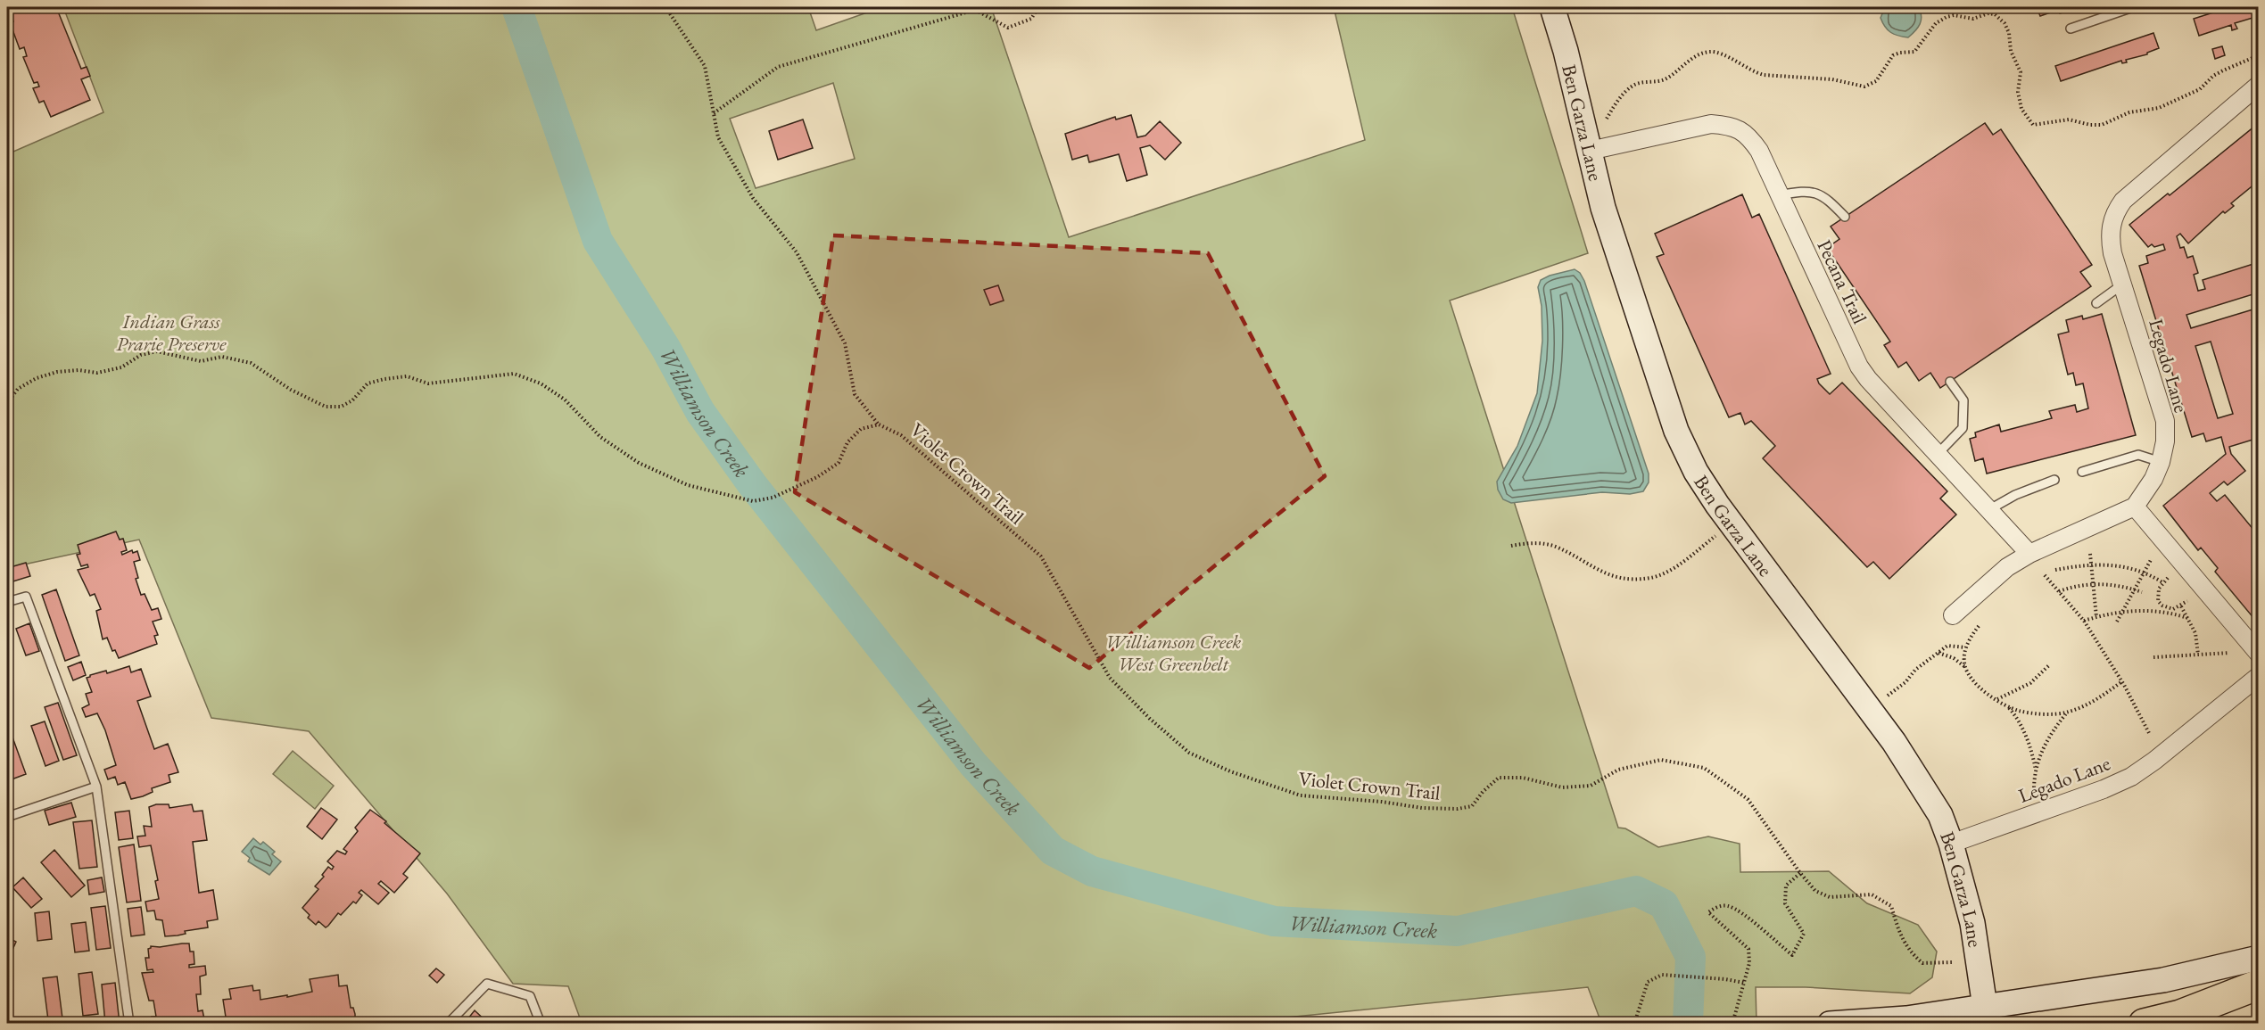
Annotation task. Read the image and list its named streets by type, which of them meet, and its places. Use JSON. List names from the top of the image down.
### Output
{
  "streets": {
    "street": ["Ben Garza Lane", "Pecana Trail", "Legado Lane"],
    "path": ["Violet Crown Trail"]
  },
  "crossings": [
    ["Ben Garza Lane", "Pecana Trail"],
    ["Ben Garza Lane", "Legado Lane"]
  ],
  "water": ["Williamson Creek"],
  "parks": ["Indian Grass Prarie Preserve", "Williamson Creek West Greenbelt"]
}
